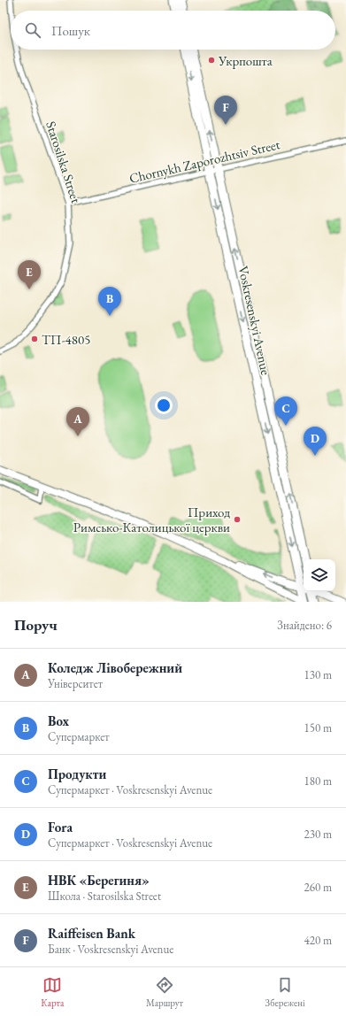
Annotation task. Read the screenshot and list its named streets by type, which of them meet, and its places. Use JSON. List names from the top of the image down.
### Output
{
  "streets": {
    "main road": ["Voskresenskyi Avenue"],
    "street": ["Chornykh Zaporozhtsiv Street", "Starosilska Street"]
  },
  "crossings": [
    ["Chornykh Zaporozhtsiv Street", "Starosilska Street"],
    ["Chornykh Zaporozhtsiv Street", "Voskresenskyi Avenue"]
  ],
  "places": ["Укрпошта", "ТП-4805", "Приход Римсько-Католицької церкви"],
  "page": {
    "search": "Пошук",
    "pins": [
      "F",
      "E",
      "B",
      "C",
      "A",
      "D"
    ],
    "heading": ["Поруч", "Знайдено: 6"],
    "list": [
      {
        "mark": "A",
        "name": "Коледж Лівобережний",
        "note": "Університет",
        "value": "130 m"
      },
      {
        "mark": "B",
        "name": "Box",
        "note": "Супермаркет",
        "value": "150 m"
      },
      {
        "mark": "C",
        "name": "Продукти",
        "note": "Супермаркет · Voskresenskyi Avenue",
        "value": "180 m"
      },
      {
        "mark": "D",
        "name": "Fora",
        "note": "Супермаркет · Voskresenskyi Avenue",
        "value": "230 m"
      },
      {
        "mark": "E",
        "name": "НВК «Берегиня»",
        "note": "Школа · Starosilska Street",
        "value": "260 m"
      },
      {
        "mark": "F",
        "name": "Raiffeisen Bank",
        "note": "Банк · Voskresenskyi Avenue",
        "value": "420 m"
      }
    ],
    "nav": ["Карта", "Маршрут", "Збережені"]
  }
}
